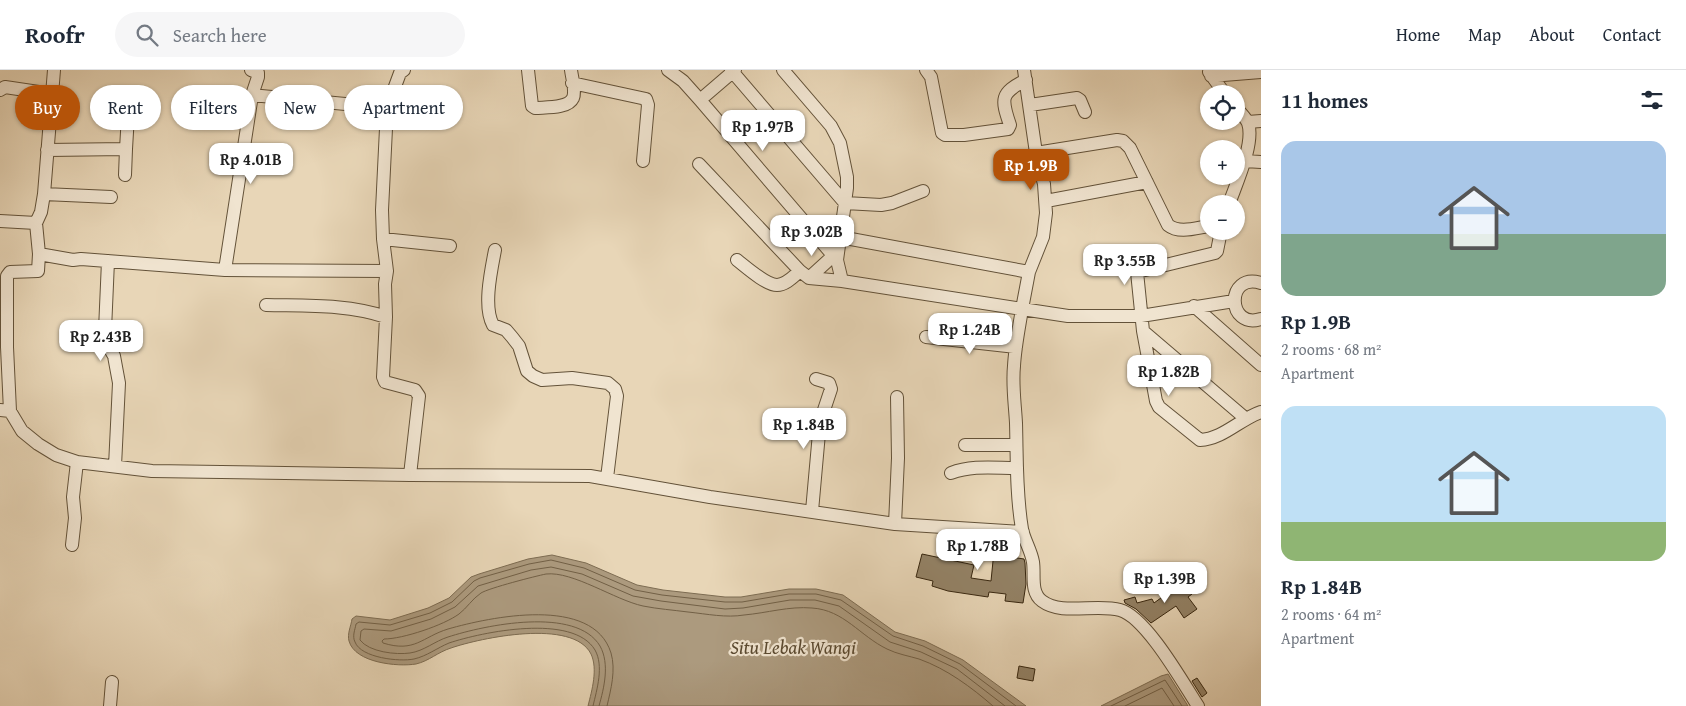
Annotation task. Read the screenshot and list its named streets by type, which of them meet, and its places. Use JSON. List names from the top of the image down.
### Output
{
  "water": ["Situ Lebak Wangi"],
  "page": {
    "header": "Roofr",
    "search": "Search here",
    "nav": [
      "Home",
      "Map",
      "About",
      "Contact"
    ],
    "heading": "11 homes",
    "map_buttons": ["+", "−"],
    "chip": [
      "Buy",
      "Rent",
      "Filters",
      "New",
      "Apartment"
    ],
    "price": [
      "Rp 1.97B",
      "Rp 4.01B",
      "Rp 1.9B",
      "Rp 3.02B",
      "Rp 3.55B",
      "Rp 1.24B",
      "Rp 2.43B",
      "Rp 1.82B",
      "Rp 1.84B",
      "Rp 1.78B",
      "Rp 1.39B"
    ],
    "list": [
      {
        "name": "Rp 1.9B",
        "note": "2 rooms · 68 m² · Apartment"
      },
      {
        "name": "Rp 1.84B",
        "note": "2 rooms · 64 m² · Apartment"
      }
    ]
  }
}
